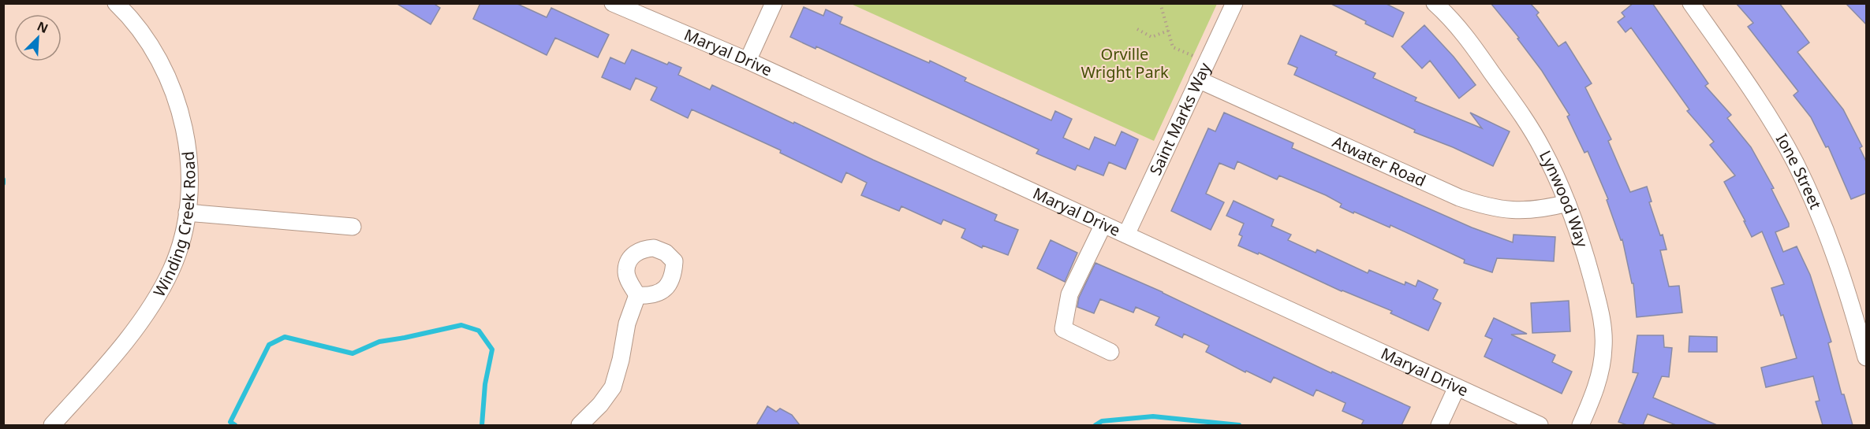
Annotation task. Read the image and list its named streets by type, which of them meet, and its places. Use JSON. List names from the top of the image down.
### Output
{
  "streets": {
    "street": [
      "Maryal Drive",
      "Saint Marks Way",
      "Atwater Road",
      "Ione Street",
      "Lynwood Way",
      "Winding Creek Road"
    ]
  },
  "crossings": [
    ["Maryal Drive", "Saint Marks Way"],
    ["Saint Marks Way", "Atwater Road"],
    ["Atwater Road", "Lynwood Way"]
  ],
  "parks": ["Orville Wright Park"],
  "north": "top right"
}
